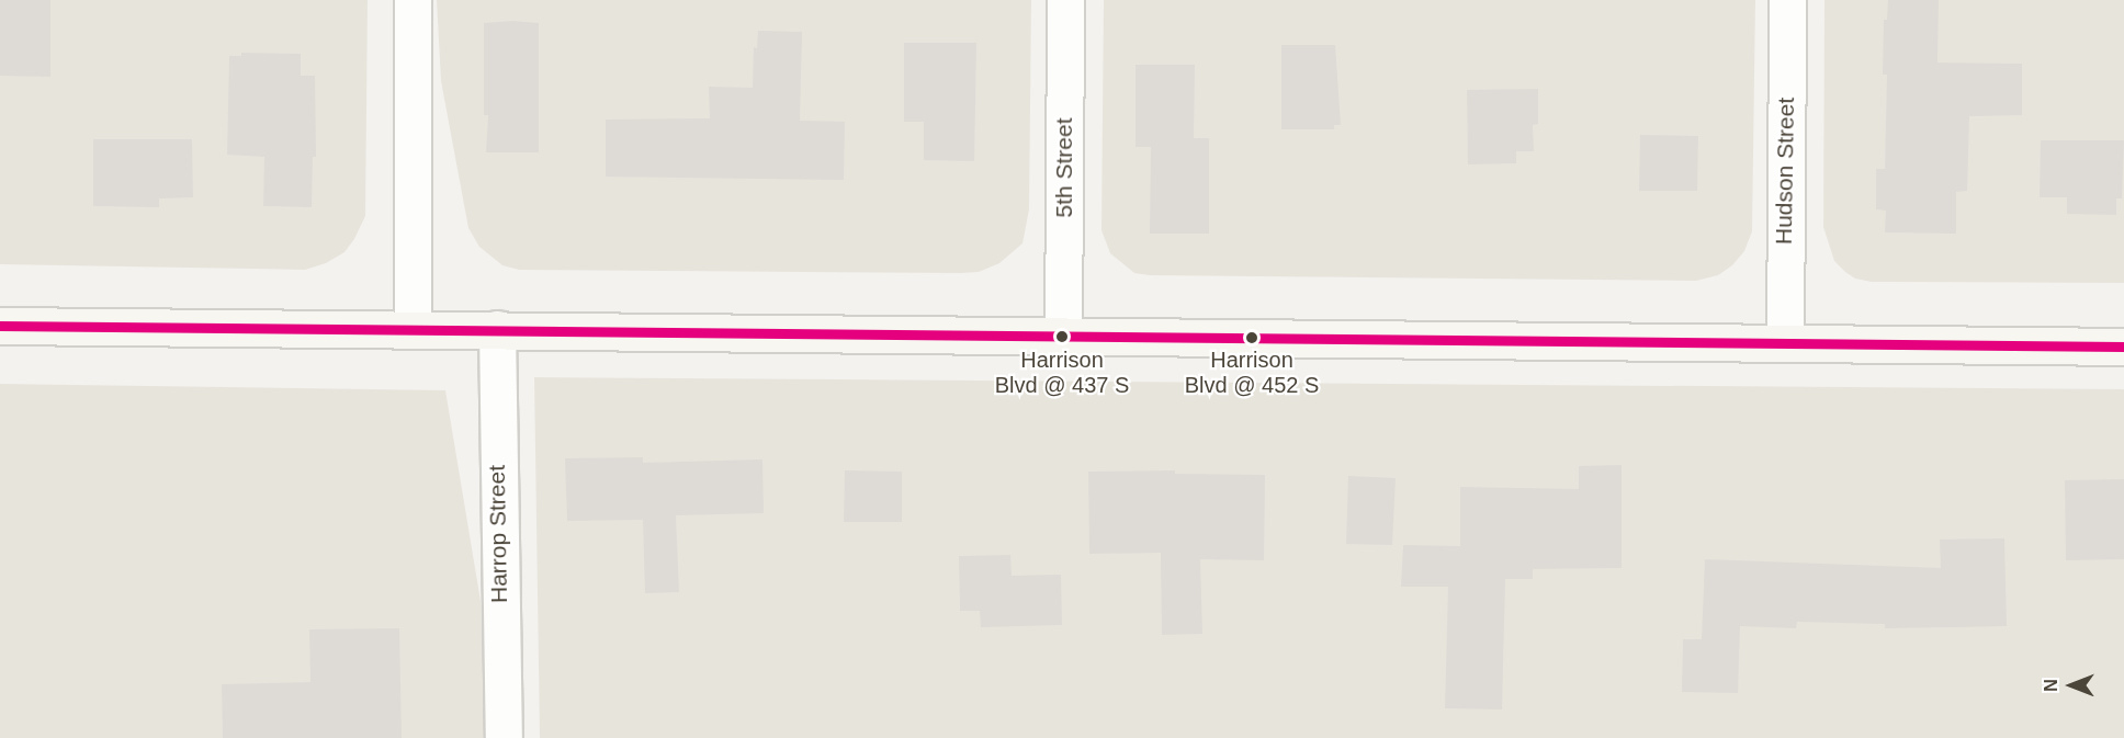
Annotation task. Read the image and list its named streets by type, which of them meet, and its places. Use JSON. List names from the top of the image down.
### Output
{
  "streets": {
    "street": ["5th Street", "Hudson Street", "Harrop Street"]
  },
  "places": ["Harrison Blvd @ 437 S", "Harrison Blvd @ 452 S"],
  "north": "left"
}
